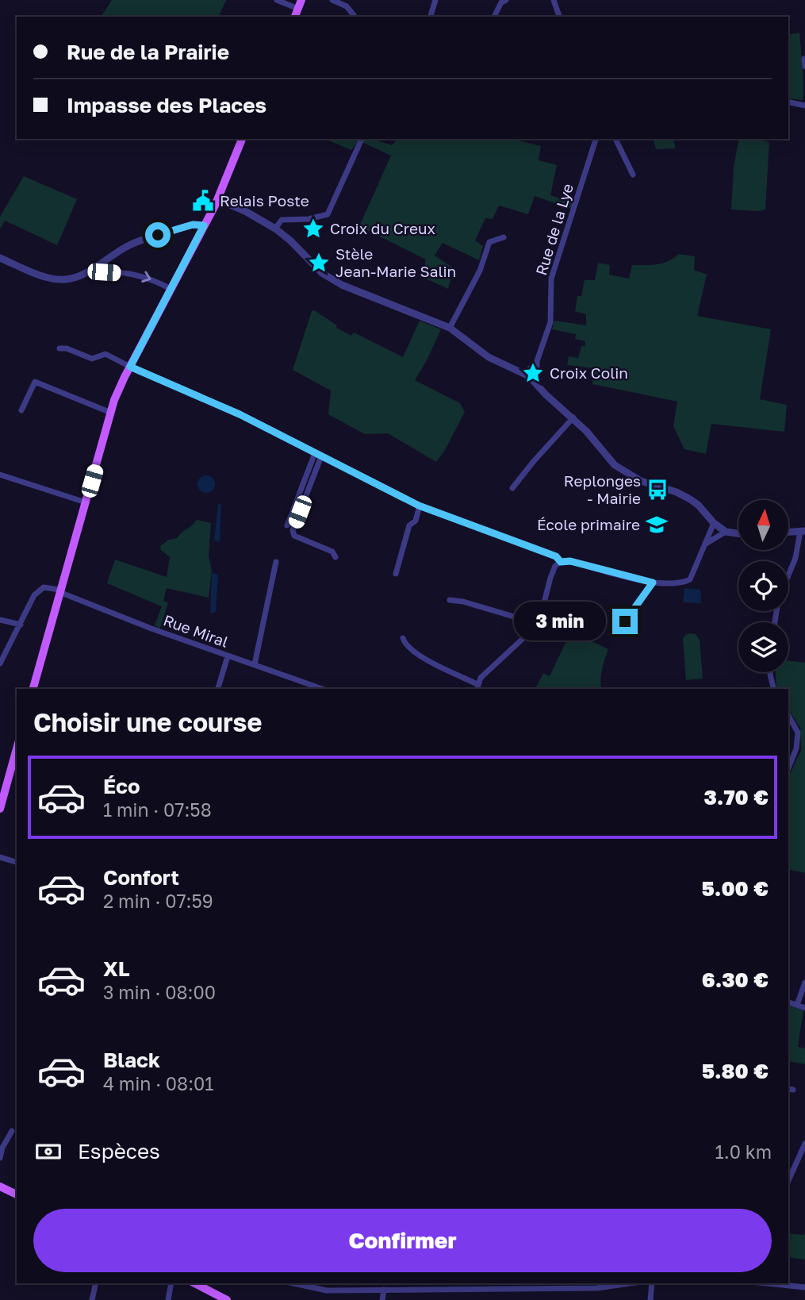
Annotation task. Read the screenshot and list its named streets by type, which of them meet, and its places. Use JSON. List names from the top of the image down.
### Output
{
  "streets": {
    "street": ["Rue de la Lye", "Rue Miral"]
  },
  "places": {
    "public building": ["Relais Poste"],
    "place": ["Croix du Creux", "Stèle Jean-Marie Salin", "Croix Colin"],
    "bus stop": ["Replonges - Mairie"],
    "school or university": ["École primaire"]
  },
  "north": "top",
  "page": {
    "banner": ["Rue de la Prairie", "Impasse des Places"],
    "bubble": "3 min",
    "heading": "Choisir une course",
    "list": [
      {
        "name": "Éco",
        "note": "1 min · 07:58",
        "value": "3.70 €"
      },
      {
        "name": "Confort",
        "note": "2 min · 07:59",
        "value": "5.00 €"
      },
      {
        "name": "XL",
        "note": "3 min · 08:00",
        "value": "6.30 €"
      },
      {
        "name": "Black",
        "note": "4 min · 08:01",
        "value": "5.80 €"
      }
    ],
    "pay": ["Espèces", "1.0 km"],
    "buttons": "Confirmer"
  }
}
